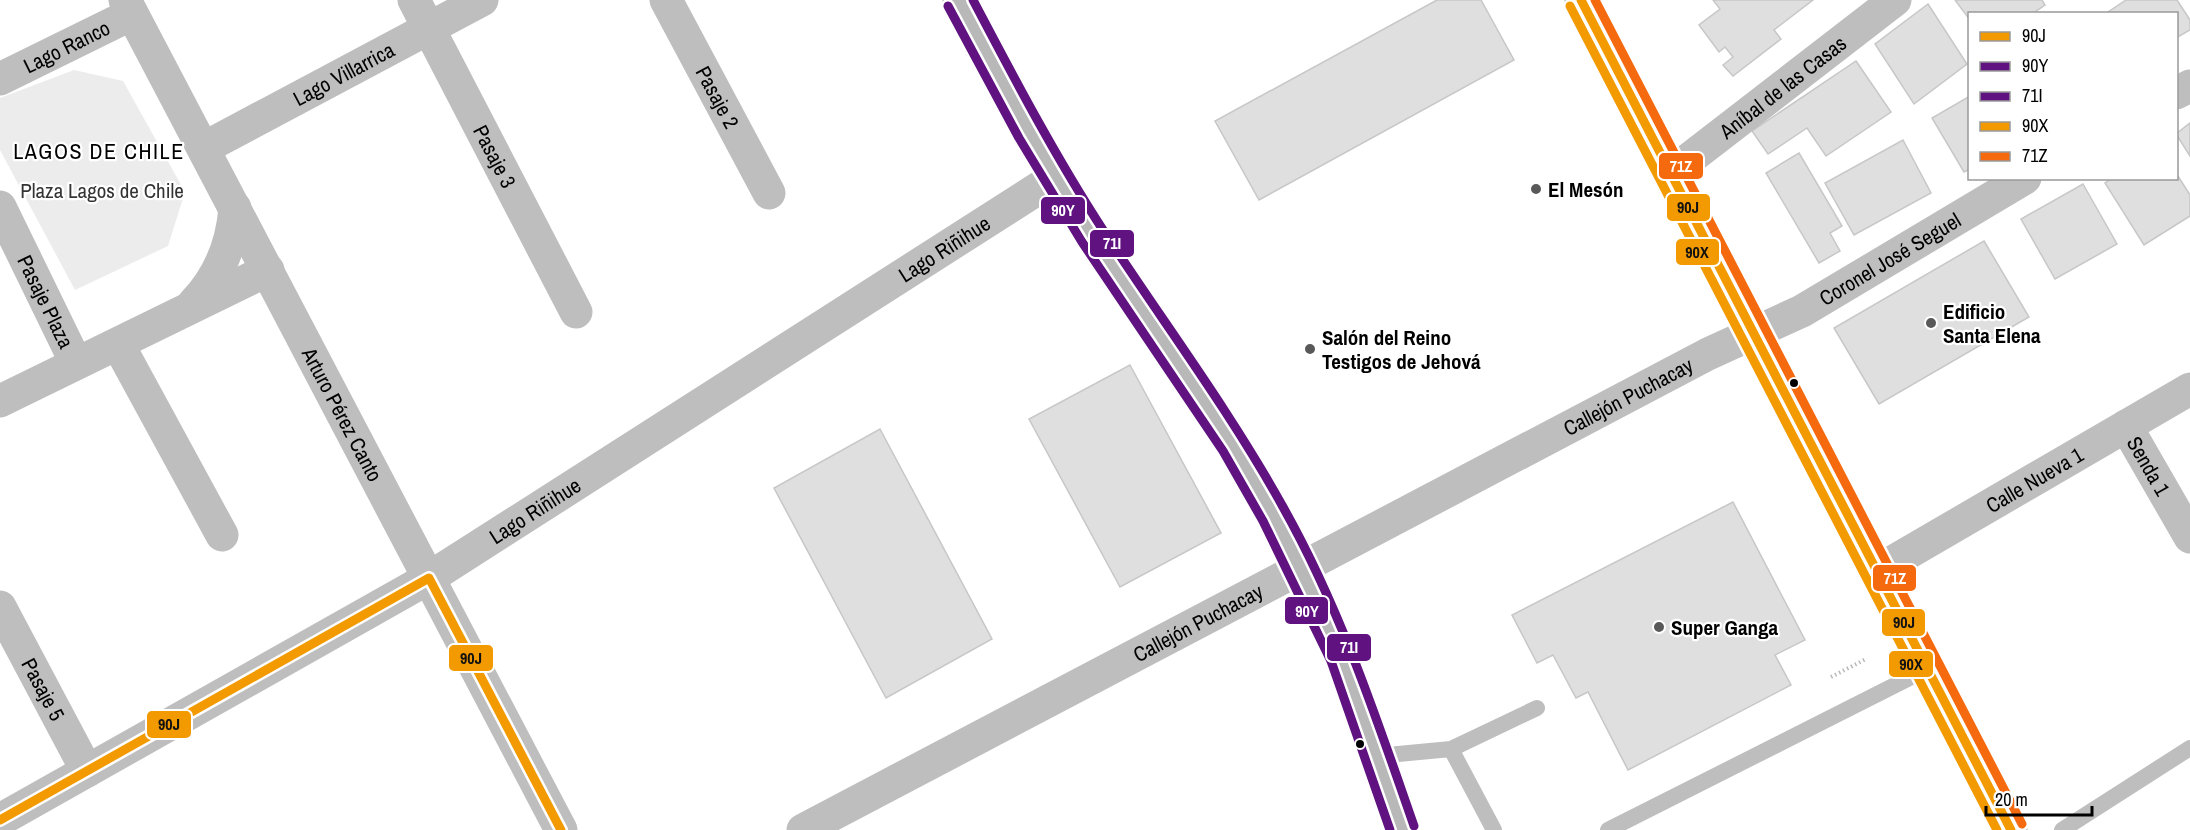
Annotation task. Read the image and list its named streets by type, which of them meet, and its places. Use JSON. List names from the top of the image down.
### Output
{
  "streets": {
    "street": [
      "Lago Ranco",
      "Lago Villarrica",
      "Aníbal de las Casas",
      "Pasaje 2",
      "Pasaje 3",
      "Lago Riñihue",
      "Coronel José Seguel",
      "Pasaje Plaza",
      "Callejón Puchacay",
      "Arturo Pérez Canto",
      "Senda 1",
      "Calle Nueva 1",
      "Pasaje 5"
    ]
  },
  "crossings": [
    ["Lago Ranco", "Arturo Pérez Canto"],
    ["Lago Villarrica", "Pasaje 3"],
    ["Lago Villarrica", "Arturo Pérez Canto"],
    ["Lago Riñihue", "Arturo Pérez Canto"],
    ["Lago Riñihue", "Pasaje 5"],
    ["Coronel José Seguel", "Callejón Puchacay"],
    ["Senda 1", "Calle Nueva 1"]
  ],
  "districts": ["LAGOS DE CHILE"],
  "parks": ["Plaza Lagos de Chile"],
  "places": [
    "El Mesón",
    "Edificio Santa Elena",
    "Salón del Reino Testigos de Jehová",
    "Super Ganga"
  ],
  "lines": [
    "transit line 90J",
    "transit line 71I",
    "transit line 71Z",
    "transit line 90Y",
    "transit line 90X"
  ],
  "legend": [
    "90J",
    "90Y",
    "71I",
    "90X",
    "71Z"
  ],
  "scale_bar": "20 m"
}
